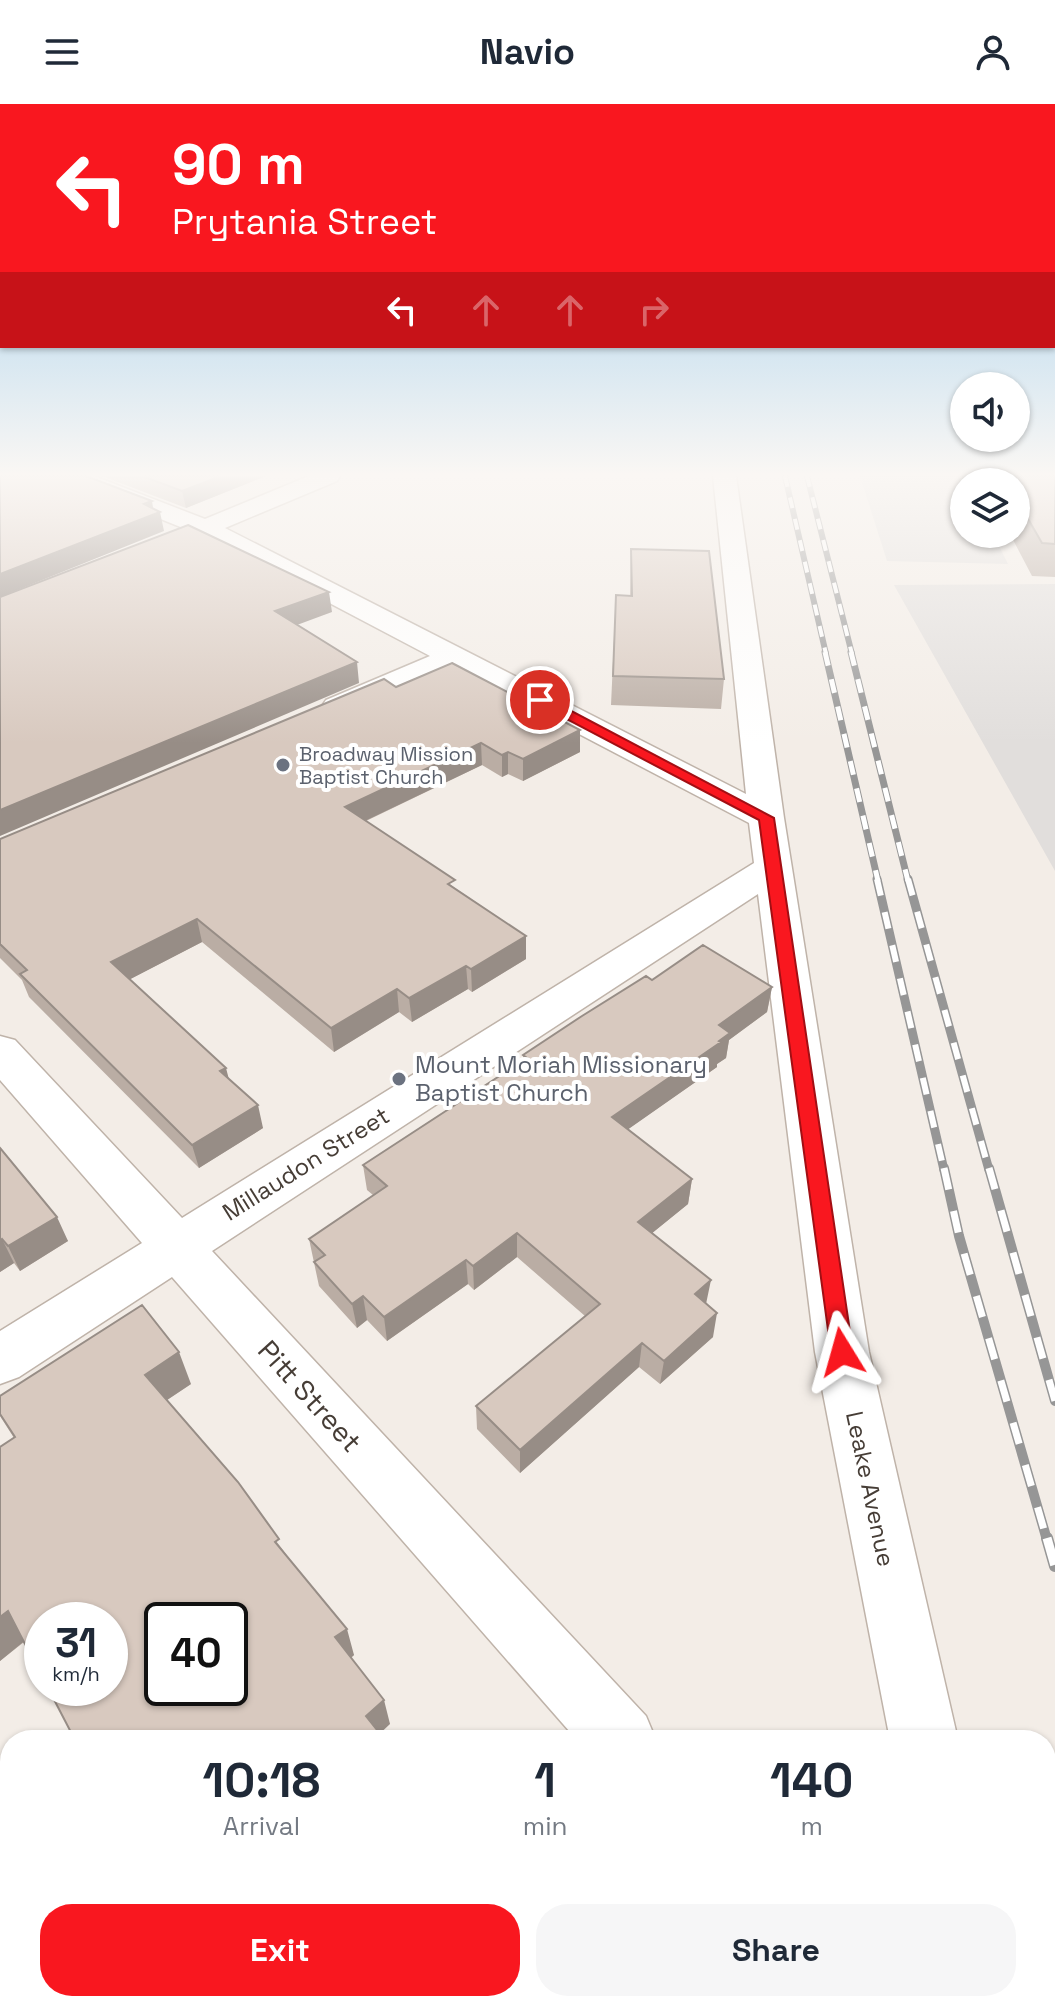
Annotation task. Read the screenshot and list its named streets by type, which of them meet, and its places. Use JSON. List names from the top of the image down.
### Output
{
  "streets": {
    "street": ["Millaudon Street", "Pitt Street", "Leake Avenue"]
  },
  "crossings": [
    ["Millaudon Street", "Pitt Street"],
    ["Millaudon Street", "Leake Avenue"]
  ],
  "places": ["Broadway Mission Baptist Church", "Mount Moriah Missionary Baptist Church"],
  "page": {
    "header": "Navio",
    "turn": ["90 m", "Prytania Street"],
    "speed": "31 km/h",
    "limit": "40",
    "eta": [
      "10:18",
      "Arrival",
      "1",
      "min",
      "140",
      "m"
    ],
    "buttons": ["Exit", "Share"]
  }
}
